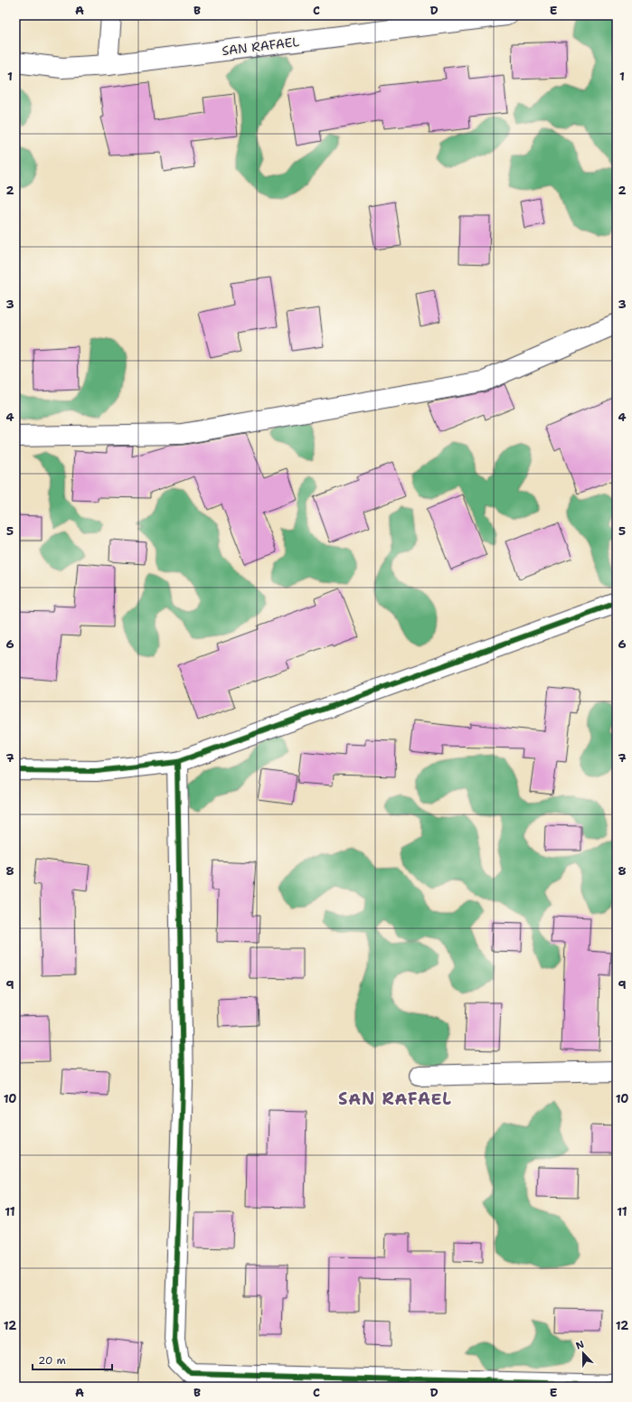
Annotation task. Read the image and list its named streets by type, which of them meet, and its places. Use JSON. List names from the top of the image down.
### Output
{
  "streets": {
    "street": ["SAN RAFAEL"]
  },
  "districts": ["SAN RAFAEL"],
  "scale_bar": "20 m",
  "north": "top",
  "grid": {
    "columns": [
      "A",
      "B",
      "C",
      "D",
      "E"
    ],
    "rows": [
      "1",
      "2",
      "3",
      "4",
      "5",
      "6",
      "7",
      "8",
      "9",
      "10",
      "11",
      "12"
    ]
  }
}
